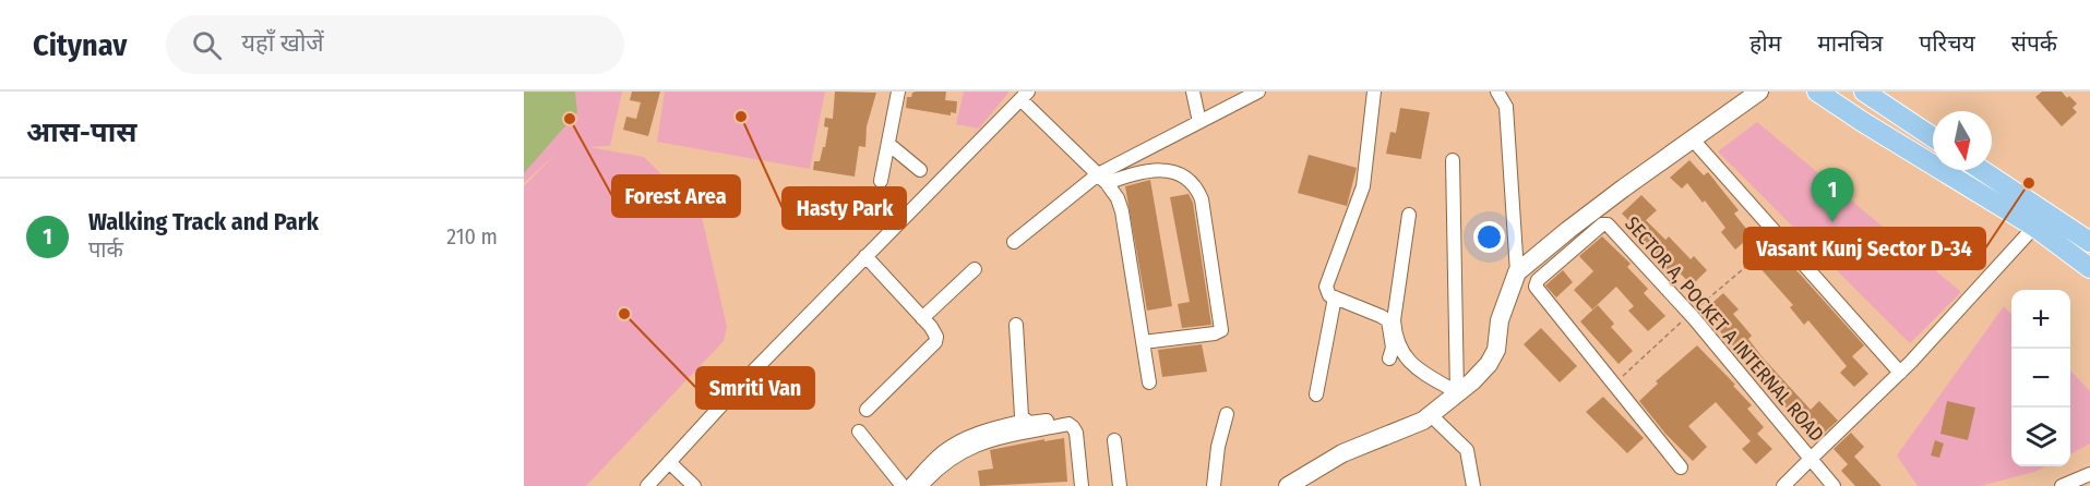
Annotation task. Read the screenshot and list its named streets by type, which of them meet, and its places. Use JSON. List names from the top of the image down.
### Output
{
  "streets": {
    "street": ["SECTOR A, POCKET A INTERNAL ROAD"]
  },
  "places": [
    "Hasty Park",
    "Forest Area",
    "Vasant Kunj Sector D-34",
    "Smriti Van"
  ],
  "north": "bottom",
  "page": {
    "header": "Citynav",
    "search": "यहाँ खोजें",
    "nav": [
      "होम",
      "मानचित्र",
      "परिचय",
      "संपर्क"
    ],
    "heading": "आस-पास",
    "pins": "1",
    "list": [
      {
        "mark": "1",
        "name": "Walking Track and Park",
        "note": "पार्क",
        "value": "210 m"
      }
    ],
    "map_buttons": ["+", "−"]
  }
}
